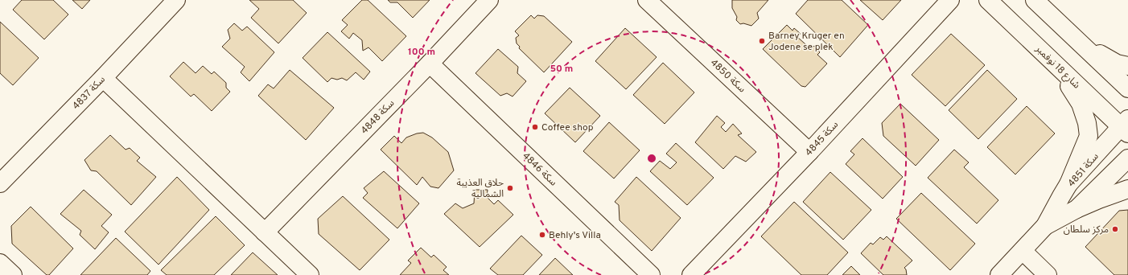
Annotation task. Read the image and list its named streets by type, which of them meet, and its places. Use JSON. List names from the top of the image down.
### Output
{
  "streets": {
    "street": [
      "شارع 18 نوفمبر",
      "سكة 4850",
      "سكة 4837",
      "سكة 4848",
      "سكة 4845",
      "سكة 4846",
      "سكة 4851"
    ]
  },
  "crossings": [
    ["شارع 18 نوفمبر", "سكة 4851"],
    ["سكة 4850", "سكة 4845"],
    ["سكة 4848", "سكة 4846"]
  ],
  "places": [
    "Barney Kruger en Jodene se plek",
    "Coffee shop",
    "حلاق العذيبة الشمالية",
    "مركز سلطان",
    "Behly's Villa"
  ],
  "rings": ["100 m", "50 m"]
}
